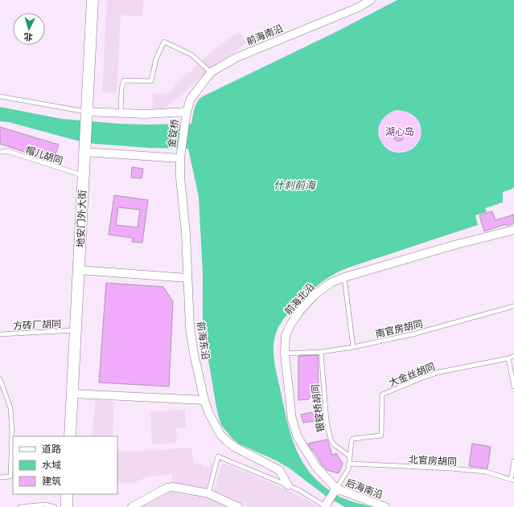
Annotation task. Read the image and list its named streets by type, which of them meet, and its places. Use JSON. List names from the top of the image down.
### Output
{
  "streets": {
    "main road": ["地安门外大街"],
    "street": [
      "前海南沿",
      "金锭桥",
      "前海北沿",
      "前海东沿",
      "后海南沿"
    ],
    "lane": [
      "帽儿胡同",
      "方砖厂胡同",
      "南官房胡同",
      "大金丝胡同",
      "银锭桥胡同",
      "北官房胡同"
    ]
  },
  "crossings": [
    ["前海南沿", "金锭桥"],
    ["金锭桥", "前海东沿"],
    ["帽儿胡同", "地安门外大街"],
    ["地安门外大街", "方砖厂胡同"],
    ["前海北沿", "南官房胡同"],
    ["前海北沿", "后海南沿"],
    ["南官房胡同", "银锭桥胡同"],
    ["大金丝胡同", "银锭桥胡同"]
  ],
  "water": ["什刹前海"],
  "parks": ["湖心岛"],
  "legend": ["道路", "水域", "建筑"],
  "north": "bottom"
}
